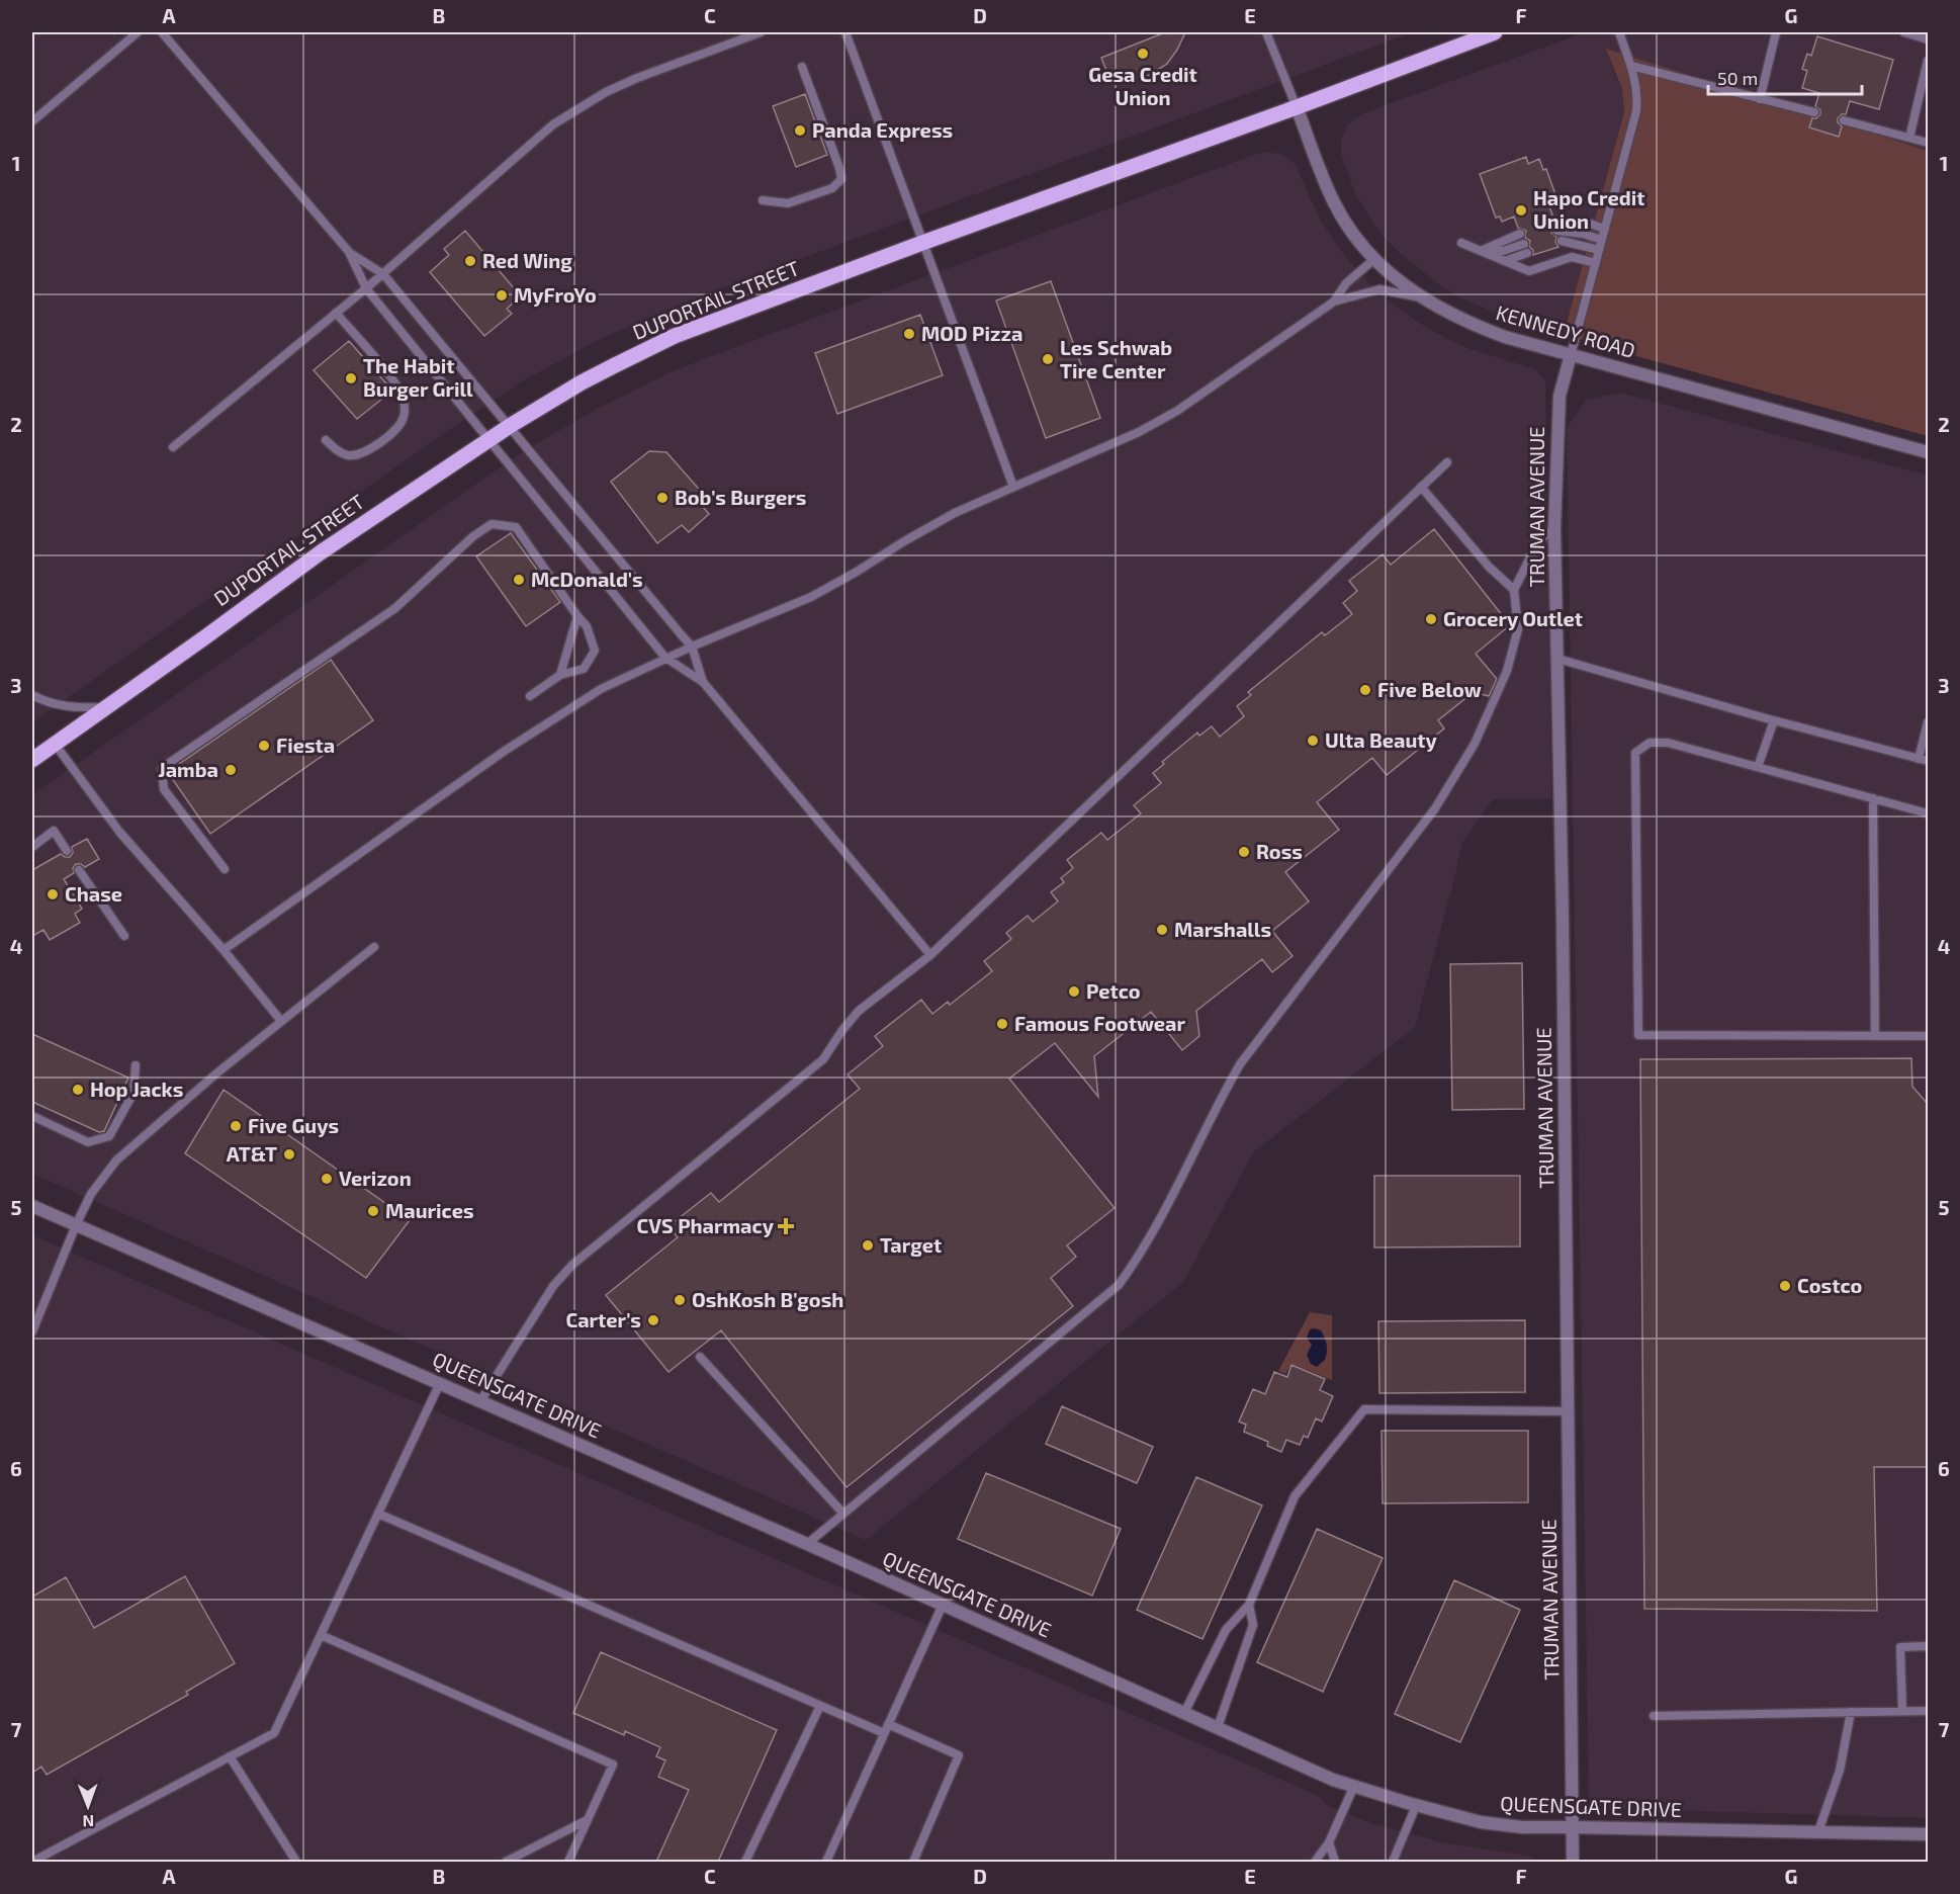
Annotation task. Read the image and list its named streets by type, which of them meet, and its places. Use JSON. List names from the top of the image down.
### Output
{
  "streets": {
    "main road": ["DUPORTAIL STREET"],
    "street": ["KENNEDY ROAD", "TRUMAN AVENUE", "QUEENSGATE DRIVE"]
  },
  "crossings": [
    ["DUPORTAIL STREET", "KENNEDY ROAD"],
    ["KENNEDY ROAD", "TRUMAN AVENUE"],
    ["TRUMAN AVENUE", "QUEENSGATE DRIVE"]
  ],
  "places": {
    "other": [
      "Gesa Credit Union",
      "Panda Express",
      "Hapo Credit Union",
      "Red Wing",
      "MyFroYo",
      "MOD Pizza",
      "Les Schwab Tire Center",
      "The Habit Burger Grill",
      "Bob's Burgers",
      "McDonald's",
      "Grocery Outlet",
      "Five Below",
      "Ulta Beauty",
      "Fiesta",
      "Jamba",
      "Ross",
      "Chase",
      "Marshalls",
      "Petco",
      "Famous Footwear",
      "Hop Jacks",
      "Five Guys",
      "AT&T",
      "Verizon",
      "Maurices",
      "Target",
      "Costco",
      "OshKosh B'gosh",
      "Carter's"
    ],
    "health": ["CVS Pharmacy"]
  },
  "scale_bar": "50 m",
  "north": "bottom",
  "grid": {
    "columns": [
      "A",
      "B",
      "C",
      "D",
      "E",
      "F",
      "G"
    ],
    "rows": [
      "1",
      "2",
      "3",
      "4",
      "5",
      "6",
      "7"
    ]
  }
}
